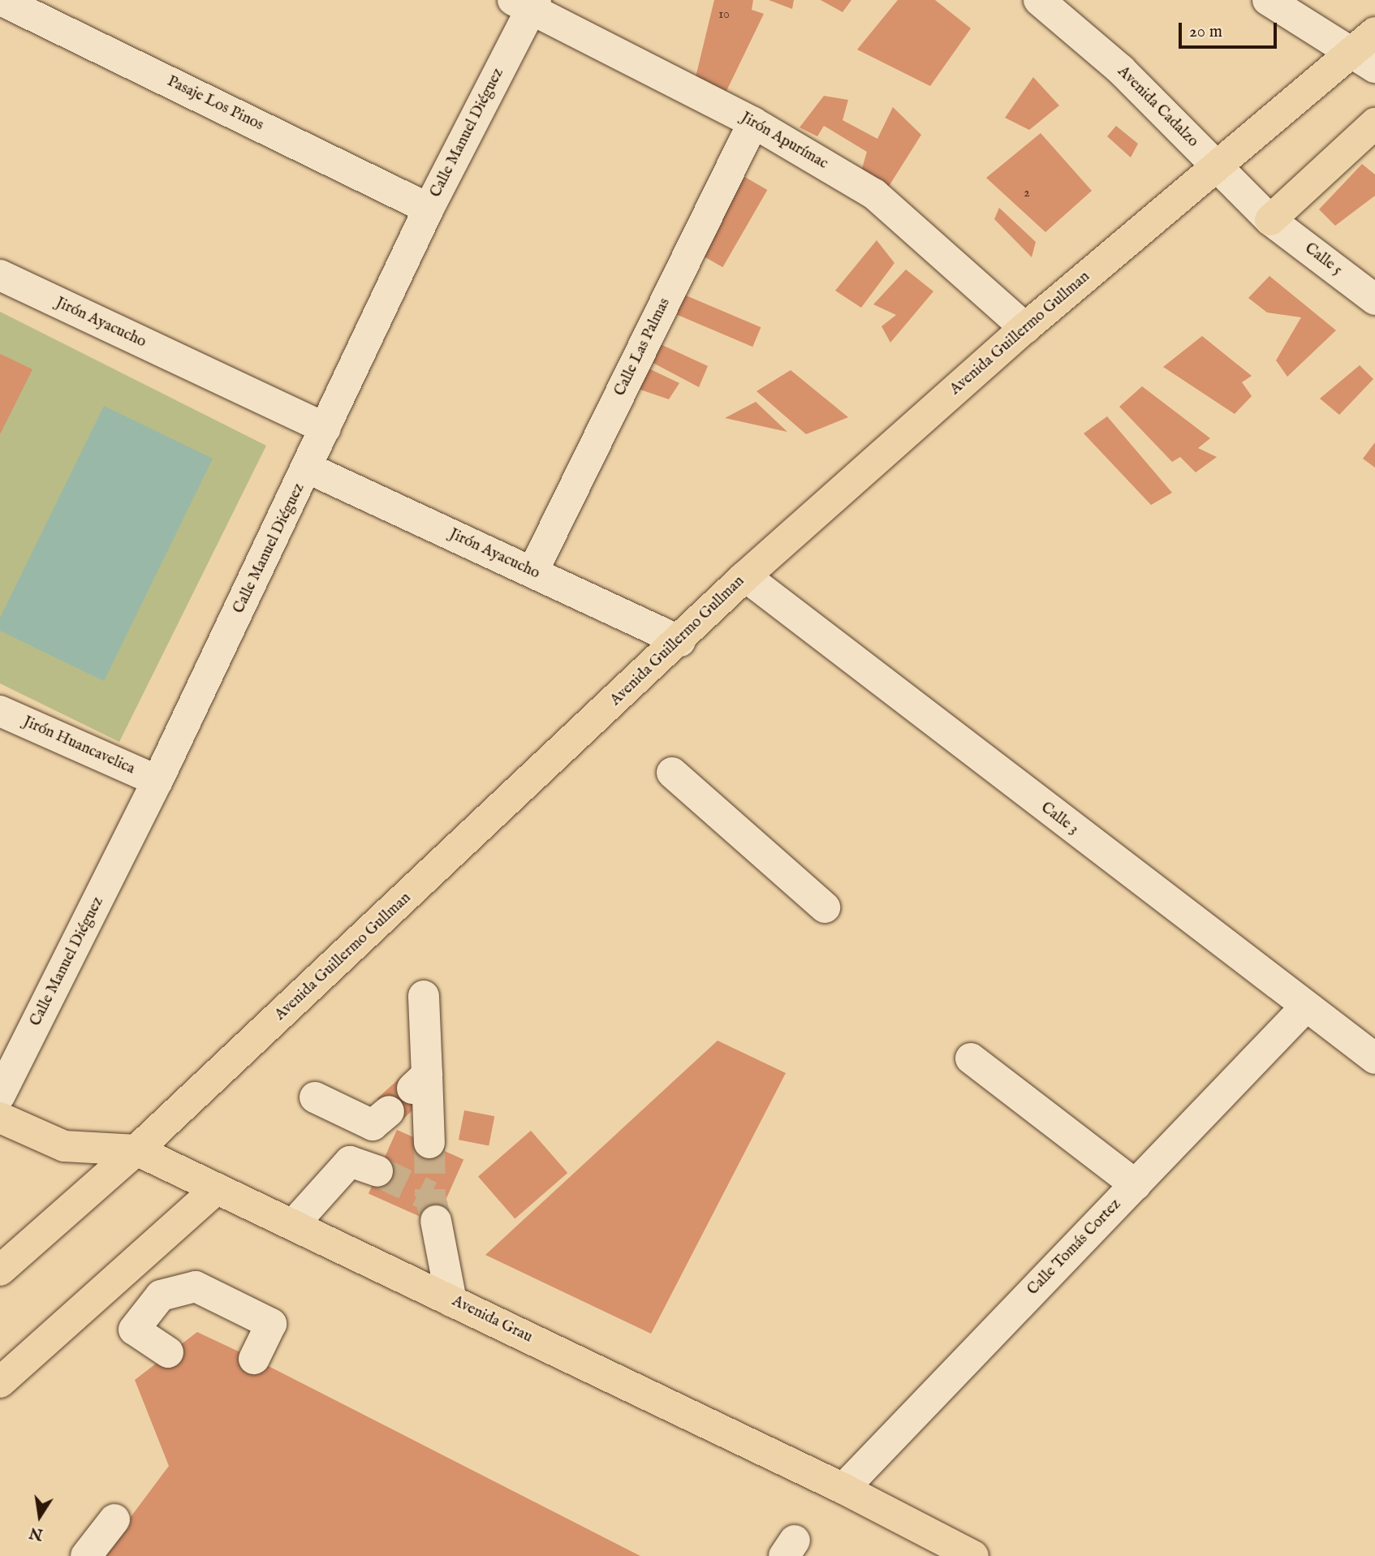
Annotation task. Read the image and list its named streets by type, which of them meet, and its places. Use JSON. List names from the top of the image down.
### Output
{
  "streets": {
    "main road": ["Avenida Guillermo Gullman", "Avenida Grau"],
    "street": [
      "Pasaje Los Pinos",
      "Avenida Cadalzo",
      "Calle Manuel Diéguez",
      "Jirón Apurímac",
      "Calle 5",
      "Jirón Ayacucho",
      "Calle Las Palmas",
      "Jirón Huancavelica",
      "Calle 3",
      "Calle Tomás Cortez"
    ]
  },
  "crossings": [
    ["Pasaje Los Pinos", "Calle Manuel Diéguez"],
    ["Avenida Cadalzo", "Calle 5"],
    ["Avenida Cadalzo", "Avenida Guillermo Gullman"],
    ["Calle Manuel Diéguez", "Jirón Apurímac"],
    ["Calle Manuel Diéguez", "Jirón Ayacucho"],
    ["Calle Manuel Diéguez", "Jirón Huancavelica"],
    ["Jirón Apurímac", "Avenida Guillermo Gullman"],
    ["Jirón Apurímac", "Calle Las Palmas"],
    ["Jirón Ayacucho", "Avenida Guillermo Gullman"],
    ["Jirón Ayacucho", "Calle Las Palmas"],
    ["Avenida Guillermo Gullman", "Calle 3"],
    ["Avenida Guillermo Gullman", "Avenida Grau"],
    ["Calle 3", "Calle Tomás Cortez"],
    ["Calle Tomás Cortez", "Avenida Grau"]
  ],
  "house_numbers": ["10", "2"],
  "scale_bar": "20 m",
  "north": "bottom"
}
